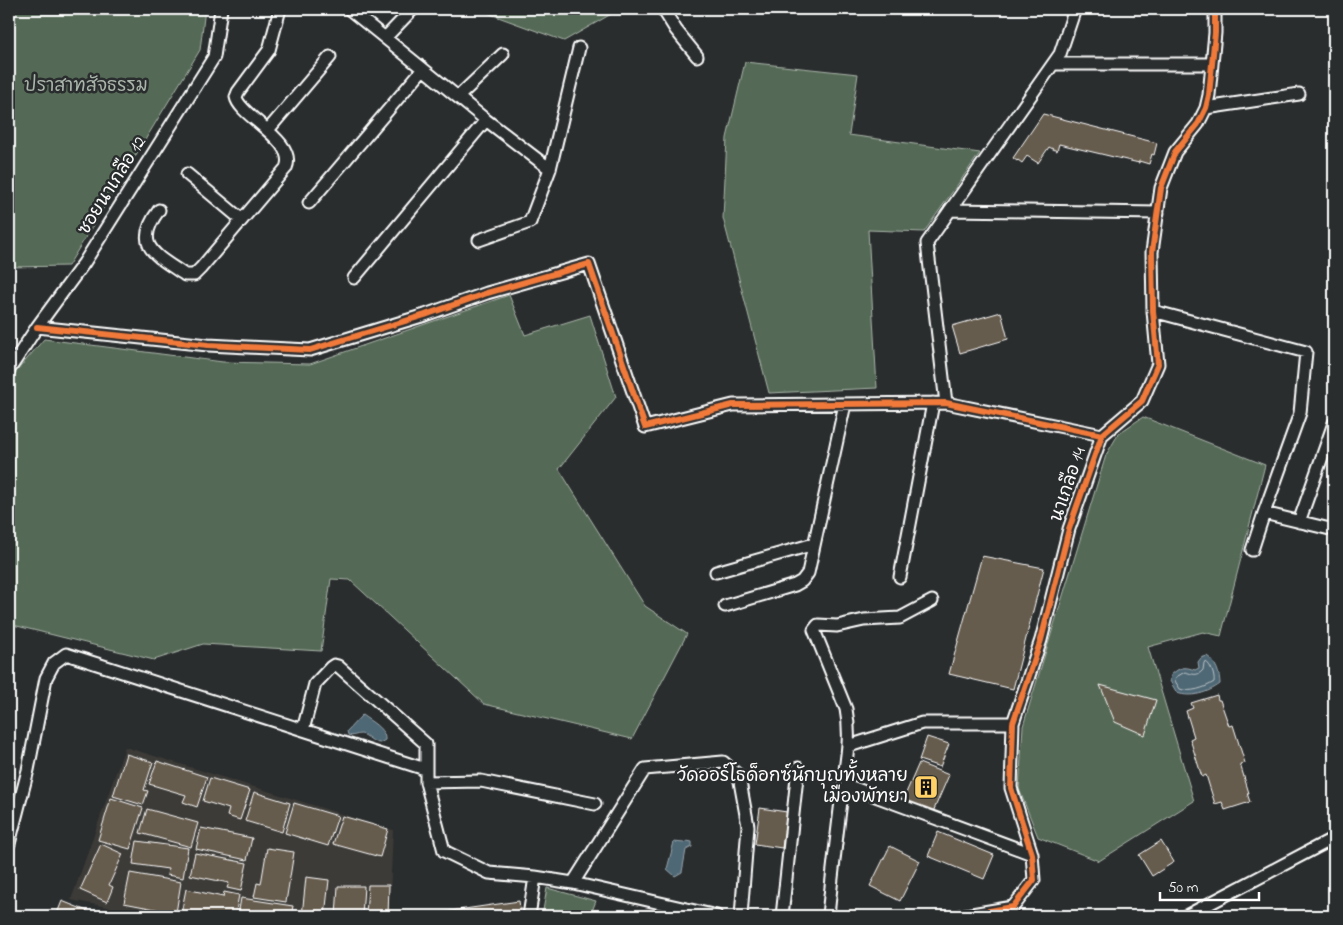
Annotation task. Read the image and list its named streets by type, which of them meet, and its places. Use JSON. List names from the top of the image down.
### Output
{
  "streets": {
    "street": ["ซอยนาเกลือ 12", "นาเกลือ 14"]
  },
  "parks": ["ปราสาทสัจธรรม"],
  "places": {
    "building": ["วัดออร์โธด็อกซ์นักบุญทั้งหลาย เมืองพัทยา"]
  },
  "scale_bar": "50 m"
}
